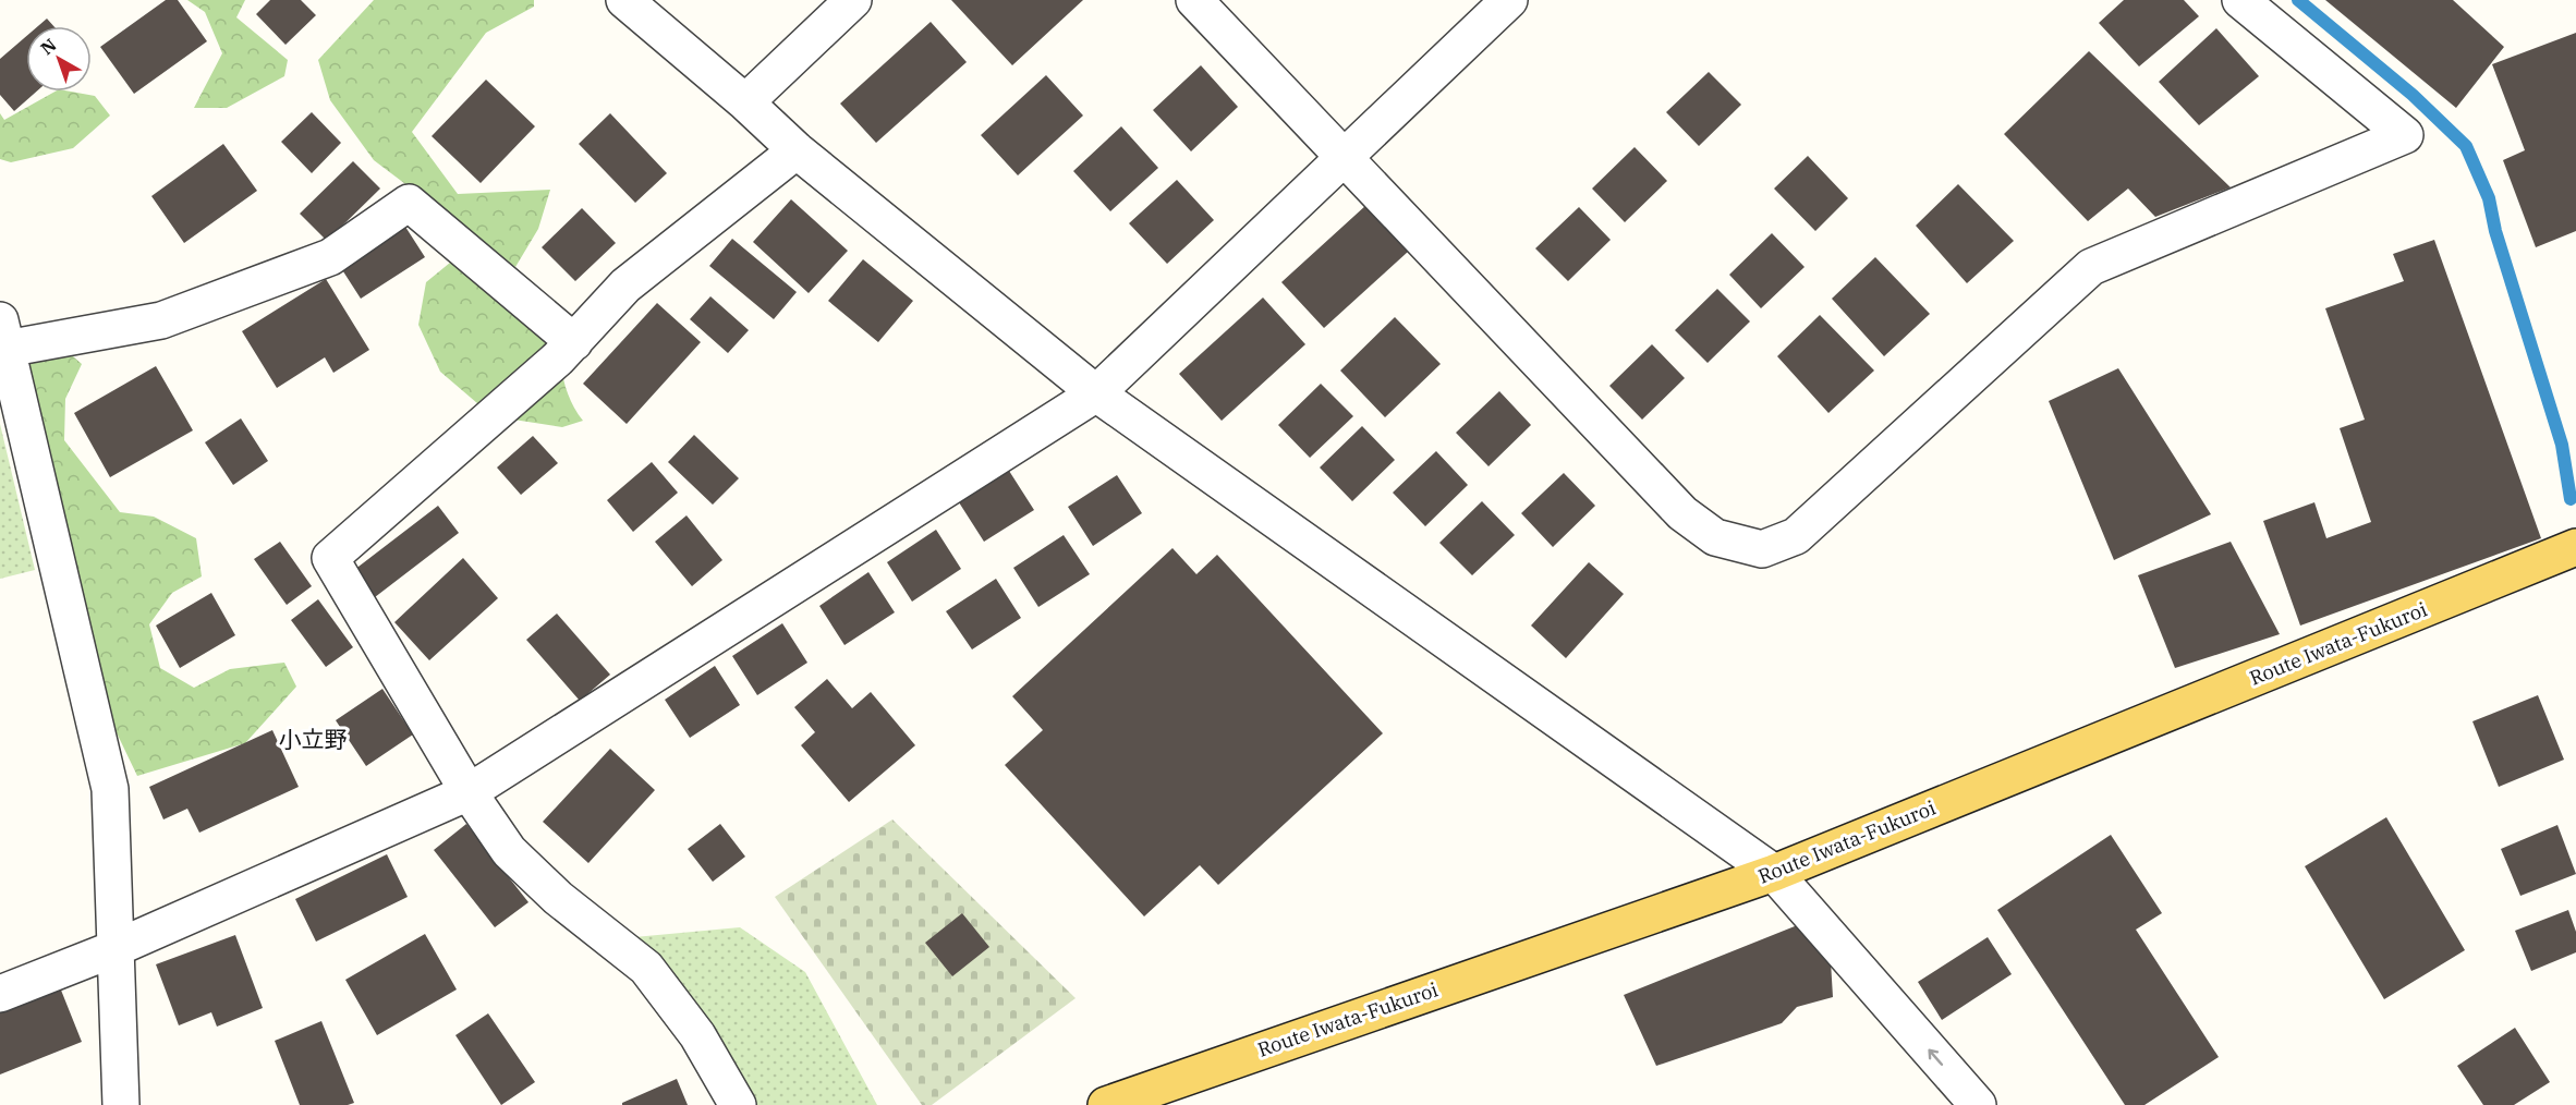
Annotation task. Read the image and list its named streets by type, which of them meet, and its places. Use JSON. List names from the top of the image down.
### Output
{
  "streets": {
    "main road": ["Route Iwata-Fukuroi"]
  },
  "districts": ["小立野"],
  "north": "top left"
}
